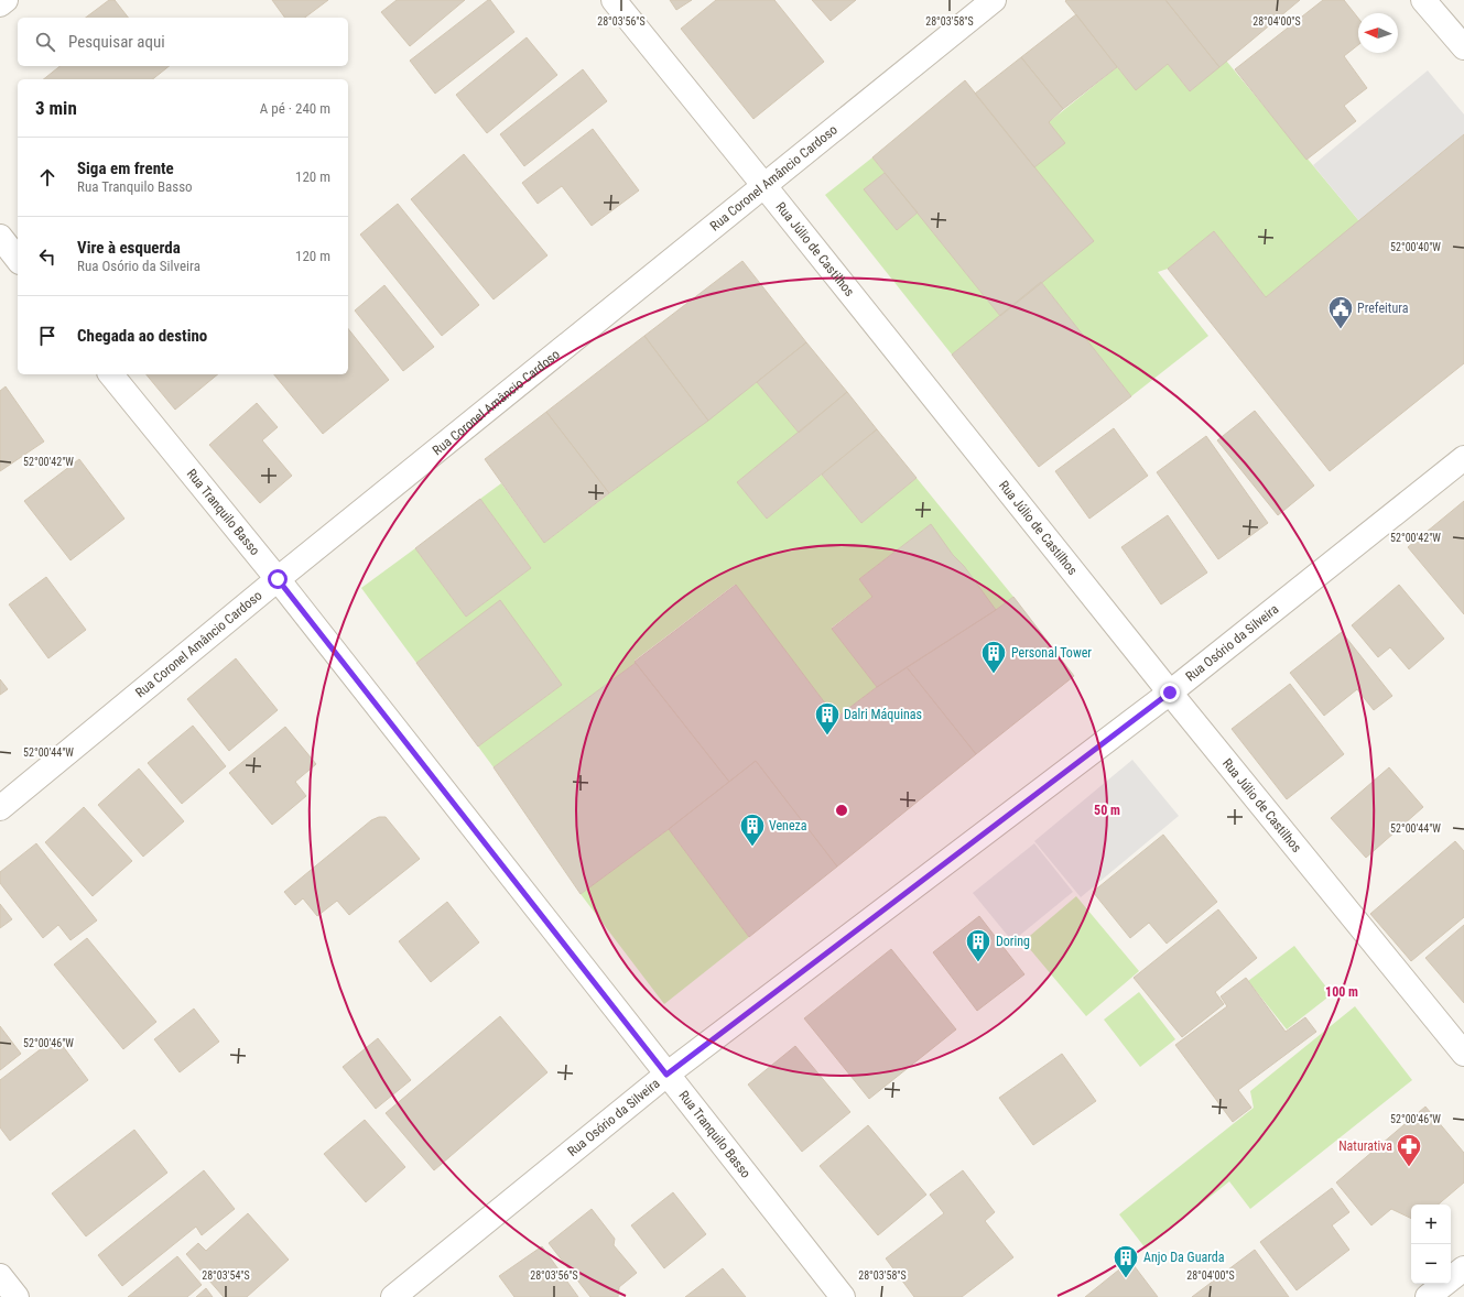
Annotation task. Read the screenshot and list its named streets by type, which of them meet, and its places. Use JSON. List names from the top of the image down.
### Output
{
  "streets": {
    "street": [
      "Rua Coronel Amâncio Cardoso",
      "Rua Júlio de Castilhos",
      "Rua Tranquilo Basso",
      "Rua Osório da Silveira"
    ]
  },
  "crossings": [
    ["Rua Coronel Amâncio Cardoso", "Rua Júlio de Castilhos"],
    ["Rua Coronel Amâncio Cardoso", "Rua Tranquilo Basso"],
    ["Rua Júlio de Castilhos", "Rua Osório da Silveira"],
    ["Rua Tranquilo Basso", "Rua Osório da Silveira"]
  ],
  "places": {
    "public building": ["Prefeitura"],
    "building": [
      "Personal Tower",
      "Dalri Máquinas",
      "Veneza",
      "Doring",
      "Anjo Da Guarda"
    ],
    "pharmacy": ["Naturativa"]
  },
  "north": "left",
  "page": {
    "search": "Pesquisar aqui",
    "heading": ["3 min", "A pé · 240 m"],
    "list": [
      ["Siga em frente", "Rua Tranquilo Basso", "120 m"],
      ["Vire à esquerda", "Rua Osório da Silveira", "120 m"],
      "Chegada ao destino"
    ],
    "map_buttons": ["+", "−"]
  },
  "coordinates": [
    "28°03'56\"S",
    "28°03'58\"S",
    "28°04'00\"S",
    "52°00'40\"W",
    "52°00'42\"W",
    "52°00'44\"W",
    "52°00'46\"W",
    "28°03'54\"S"
  ],
  "rings": ["50 m", "100 m"]
}
